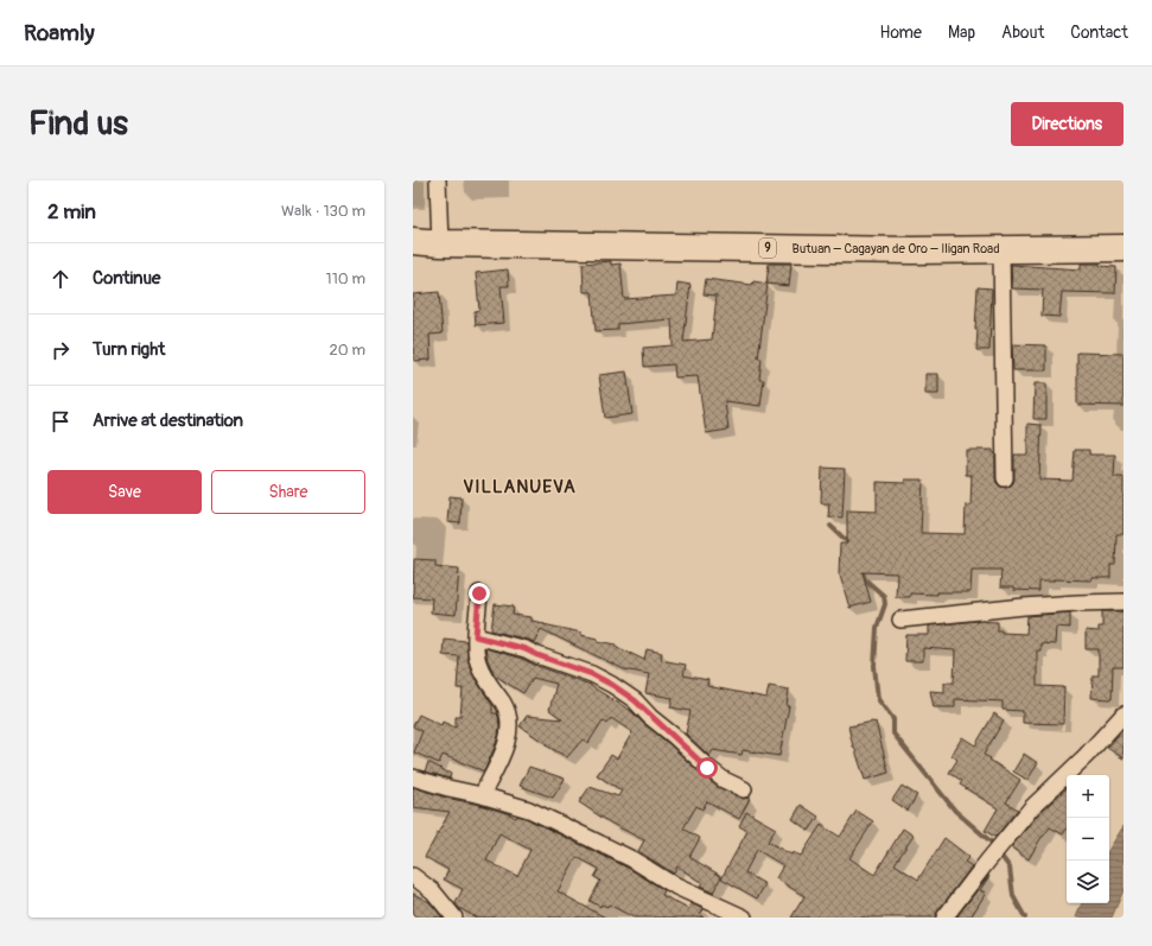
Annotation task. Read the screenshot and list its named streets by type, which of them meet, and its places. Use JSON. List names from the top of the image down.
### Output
{
  "streets": {
    "highway": ["9", "Butuan – Cagayan de Oro – Iligan Road"]
  },
  "districts": ["VILLANUEVA"],
  "page": {
    "header": "Roamly",
    "nav": [
      "Home",
      "Map",
      "About",
      "Contact"
    ],
    "buttons": [
      "Directions",
      ["Save", "Share"]
    ],
    "title": "Find us",
    "heading": ["2 min", "Walk · 130 m"],
    "list": [
      ["Continue", "110 m"],
      ["Turn right", "20 m"],
      "Arrive at destination"
    ],
    "map_buttons": ["+", "−"]
  }
}
